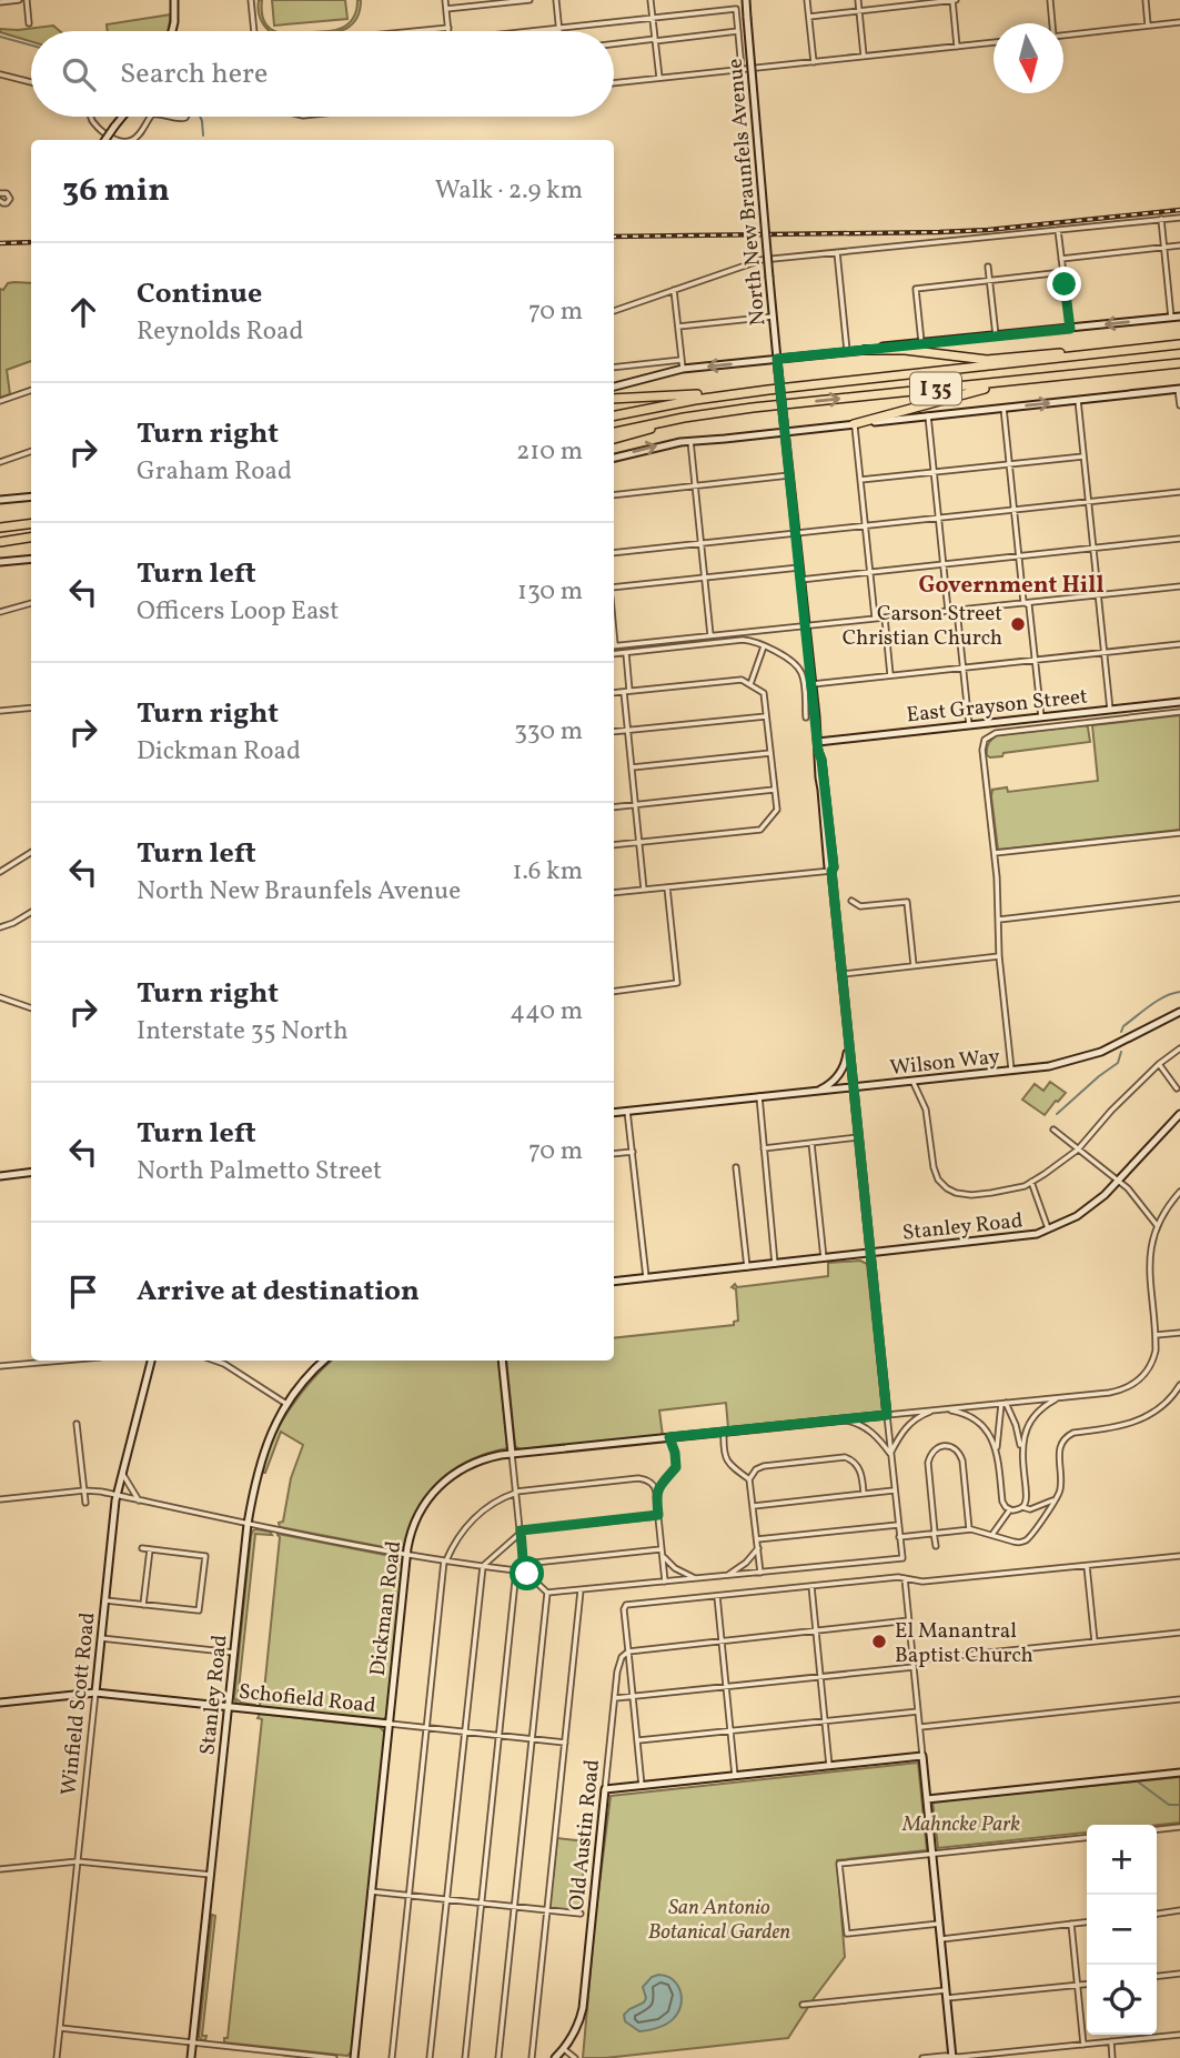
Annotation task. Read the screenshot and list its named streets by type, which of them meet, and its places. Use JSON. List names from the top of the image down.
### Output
{
  "streets": {
    "highway": ["I 35"],
    "street": [
      "North New Braunfels Avenue",
      "East Grayson Street",
      "Wilson Way",
      "Stanley Road",
      "Dickman Road",
      "Schofield Road",
      "Winfield Scott Road",
      "Old Austin Road"
    ]
  },
  "crossings": [
    ["North New Braunfels Avenue", "East Grayson Street"],
    ["North New Braunfels Avenue", "Wilson Way"],
    ["North New Braunfels Avenue", "Stanley Road"],
    ["North New Braunfels Avenue", "Dickman Road"],
    ["Stanley Road", "Schofield Road"],
    ["Dickman Road", "Schofield Road"],
    ["Schofield Road", "Winfield Scott Road"]
  ],
  "districts": ["Government Hill"],
  "parks": ["Mahncke Park", "San Antonio Botanical Garden"],
  "places": ["Carson Street Christian Church", "El Manantral Baptist Church"],
  "north": "bottom",
  "page": {
    "search": "Search here",
    "heading": ["36 min", "Walk · 2.9 km"],
    "list": [
      ["Continue", "Reynolds Road", "70 m"],
      ["Turn right", "Graham Road", "210 m"],
      ["Turn left", "Officers Loop East", "130 m"],
      ["Turn right", "Dickman Road", "330 m"],
      ["Turn left", "North New Braunfels Avenue", "1.6 km"],
      ["Turn right", "Interstate 35 North", "440 m"],
      ["Turn left", "North Palmetto Street", "70 m"],
      "Arrive at destination"
    ],
    "map_buttons": ["+", "−"]
  }
}
